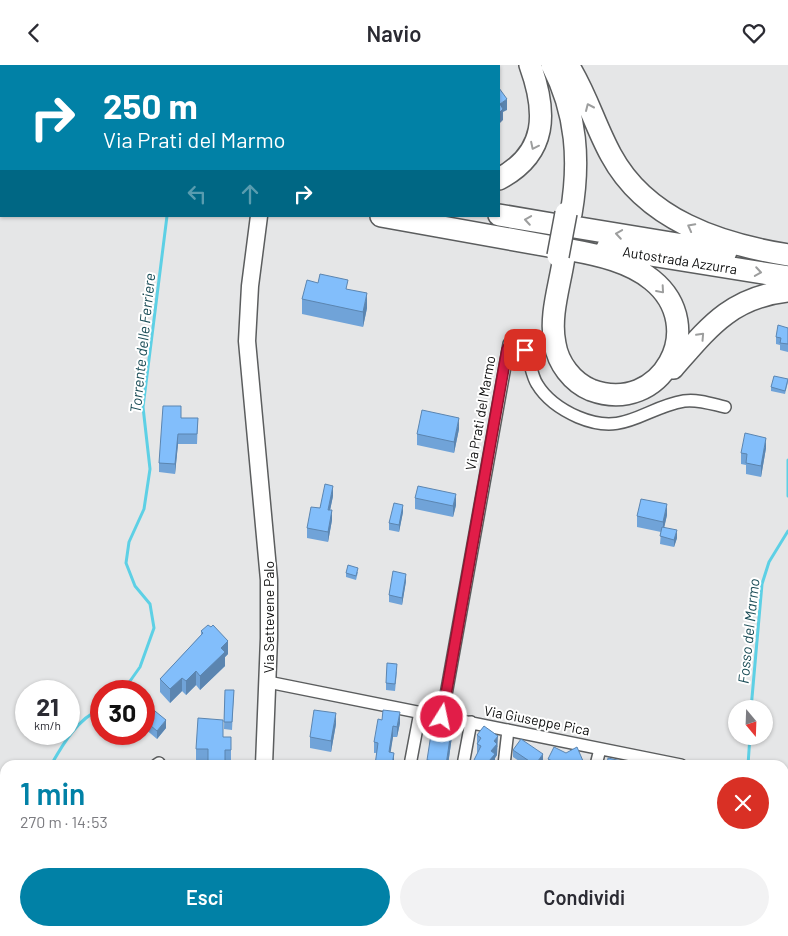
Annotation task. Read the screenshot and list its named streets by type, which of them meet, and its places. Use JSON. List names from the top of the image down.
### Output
{
  "streets": {
    "highway": ["Autostrada Azzurra"],
    "main road": ["Via Settevene Palo"],
    "street": ["Via Prati del Marmo", "Via Giuseppe Pica"]
  },
  "crossings": [
    ["Via Prati del Marmo", "Via Giuseppe Pica"],
    ["Via Settevene Palo", "Via Giuseppe Pica"]
  ],
  "water": ["Torrente delle Ferriere", "Fosso del Marmo"],
  "north": "bottom",
  "page": {
    "header": "Navio",
    "turn": ["250 m", "Via Prati del Marmo"],
    "speed": "21 km/h",
    "limit": "30",
    "heading": ["1 min", "270 m · 14:53"],
    "buttons": ["Esci", "Condividi"]
  }
}
